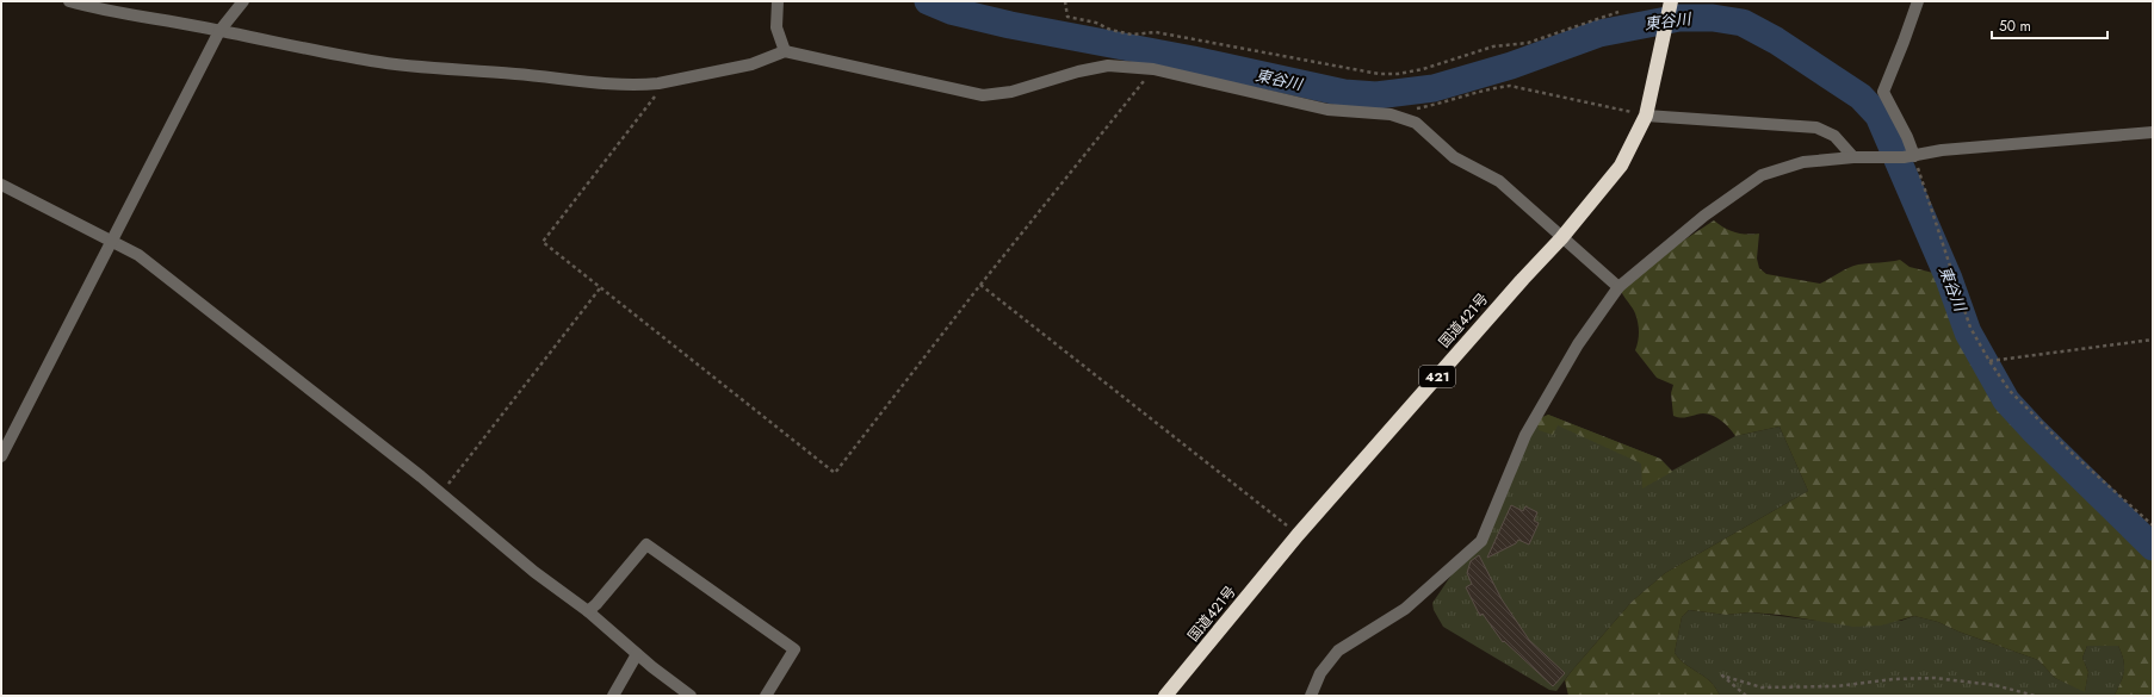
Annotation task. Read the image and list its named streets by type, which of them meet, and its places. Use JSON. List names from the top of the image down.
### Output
{
  "streets": {
    "highway": ["国道421号", "421"]
  },
  "water": ["東谷川"],
  "scale_bar": "50 m"
}
